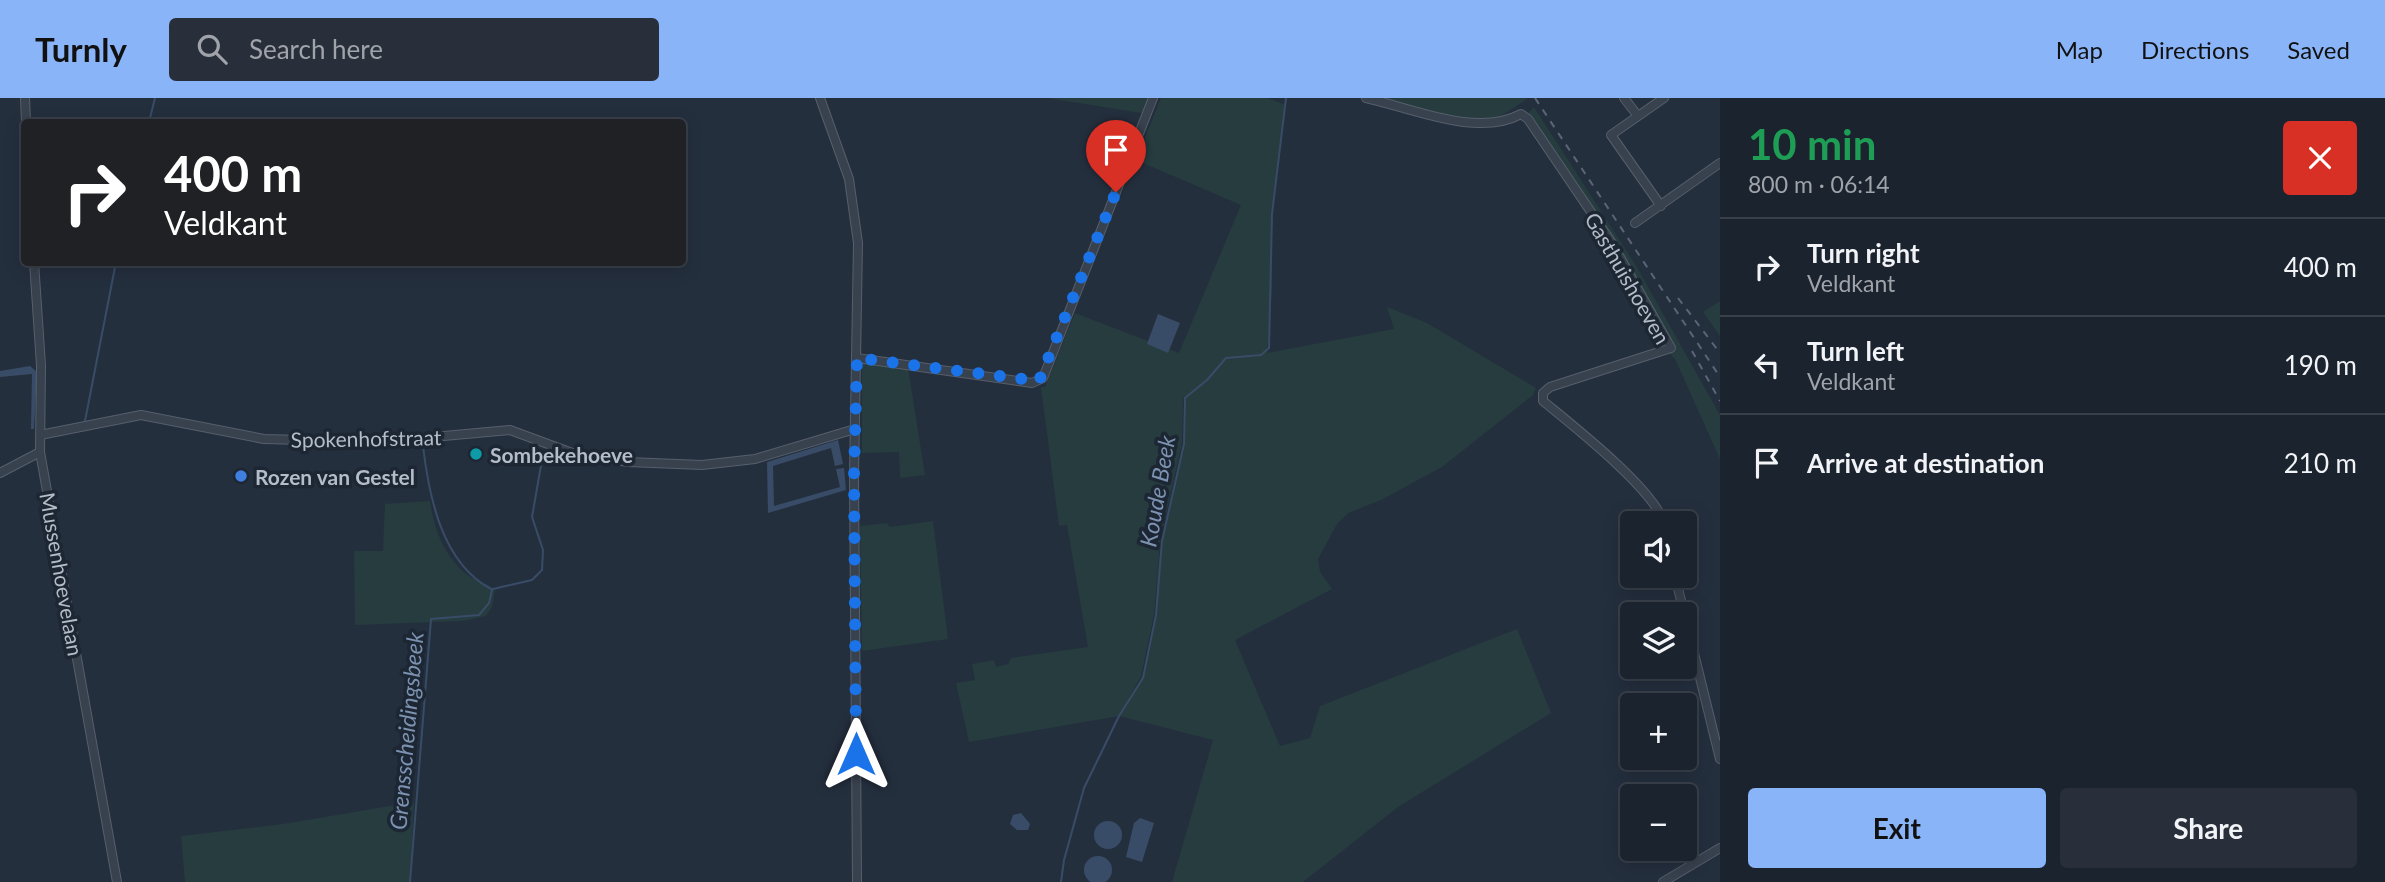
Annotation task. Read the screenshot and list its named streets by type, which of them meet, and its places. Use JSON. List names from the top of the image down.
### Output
{
  "streets": {
    "street": ["Gasthuishoeven", "Spokenhofstraat", "Mussenhoevelaan"]
  },
  "crossings": [
    ["Spokenhofstraat", "Mussenhoevelaan"]
  ],
  "water": ["Koude Beek", "Grensscheidingsbeek"],
  "places": ["Sombekehoeve", "Rozen van Gestel"],
  "page": {
    "header": "Turnly",
    "search": "Search here",
    "nav": ["Map", "Directions", "Saved"],
    "heading": ["10 min", "800 m · 06:14"],
    "turn": ["400 m", "Veldkant"],
    "list": [
      {
        "name": "Turn right",
        "note": "Veldkant",
        "value": "400 m"
      },
      {
        "name": "Turn left",
        "note": "Veldkant",
        "value": "190 m"
      },
      {
        "name": "Arrive at destination",
        "value": "210 m"
      }
    ],
    "map_buttons": ["+", "−"],
    "buttons": ["Exit", "Share"]
  }
}
